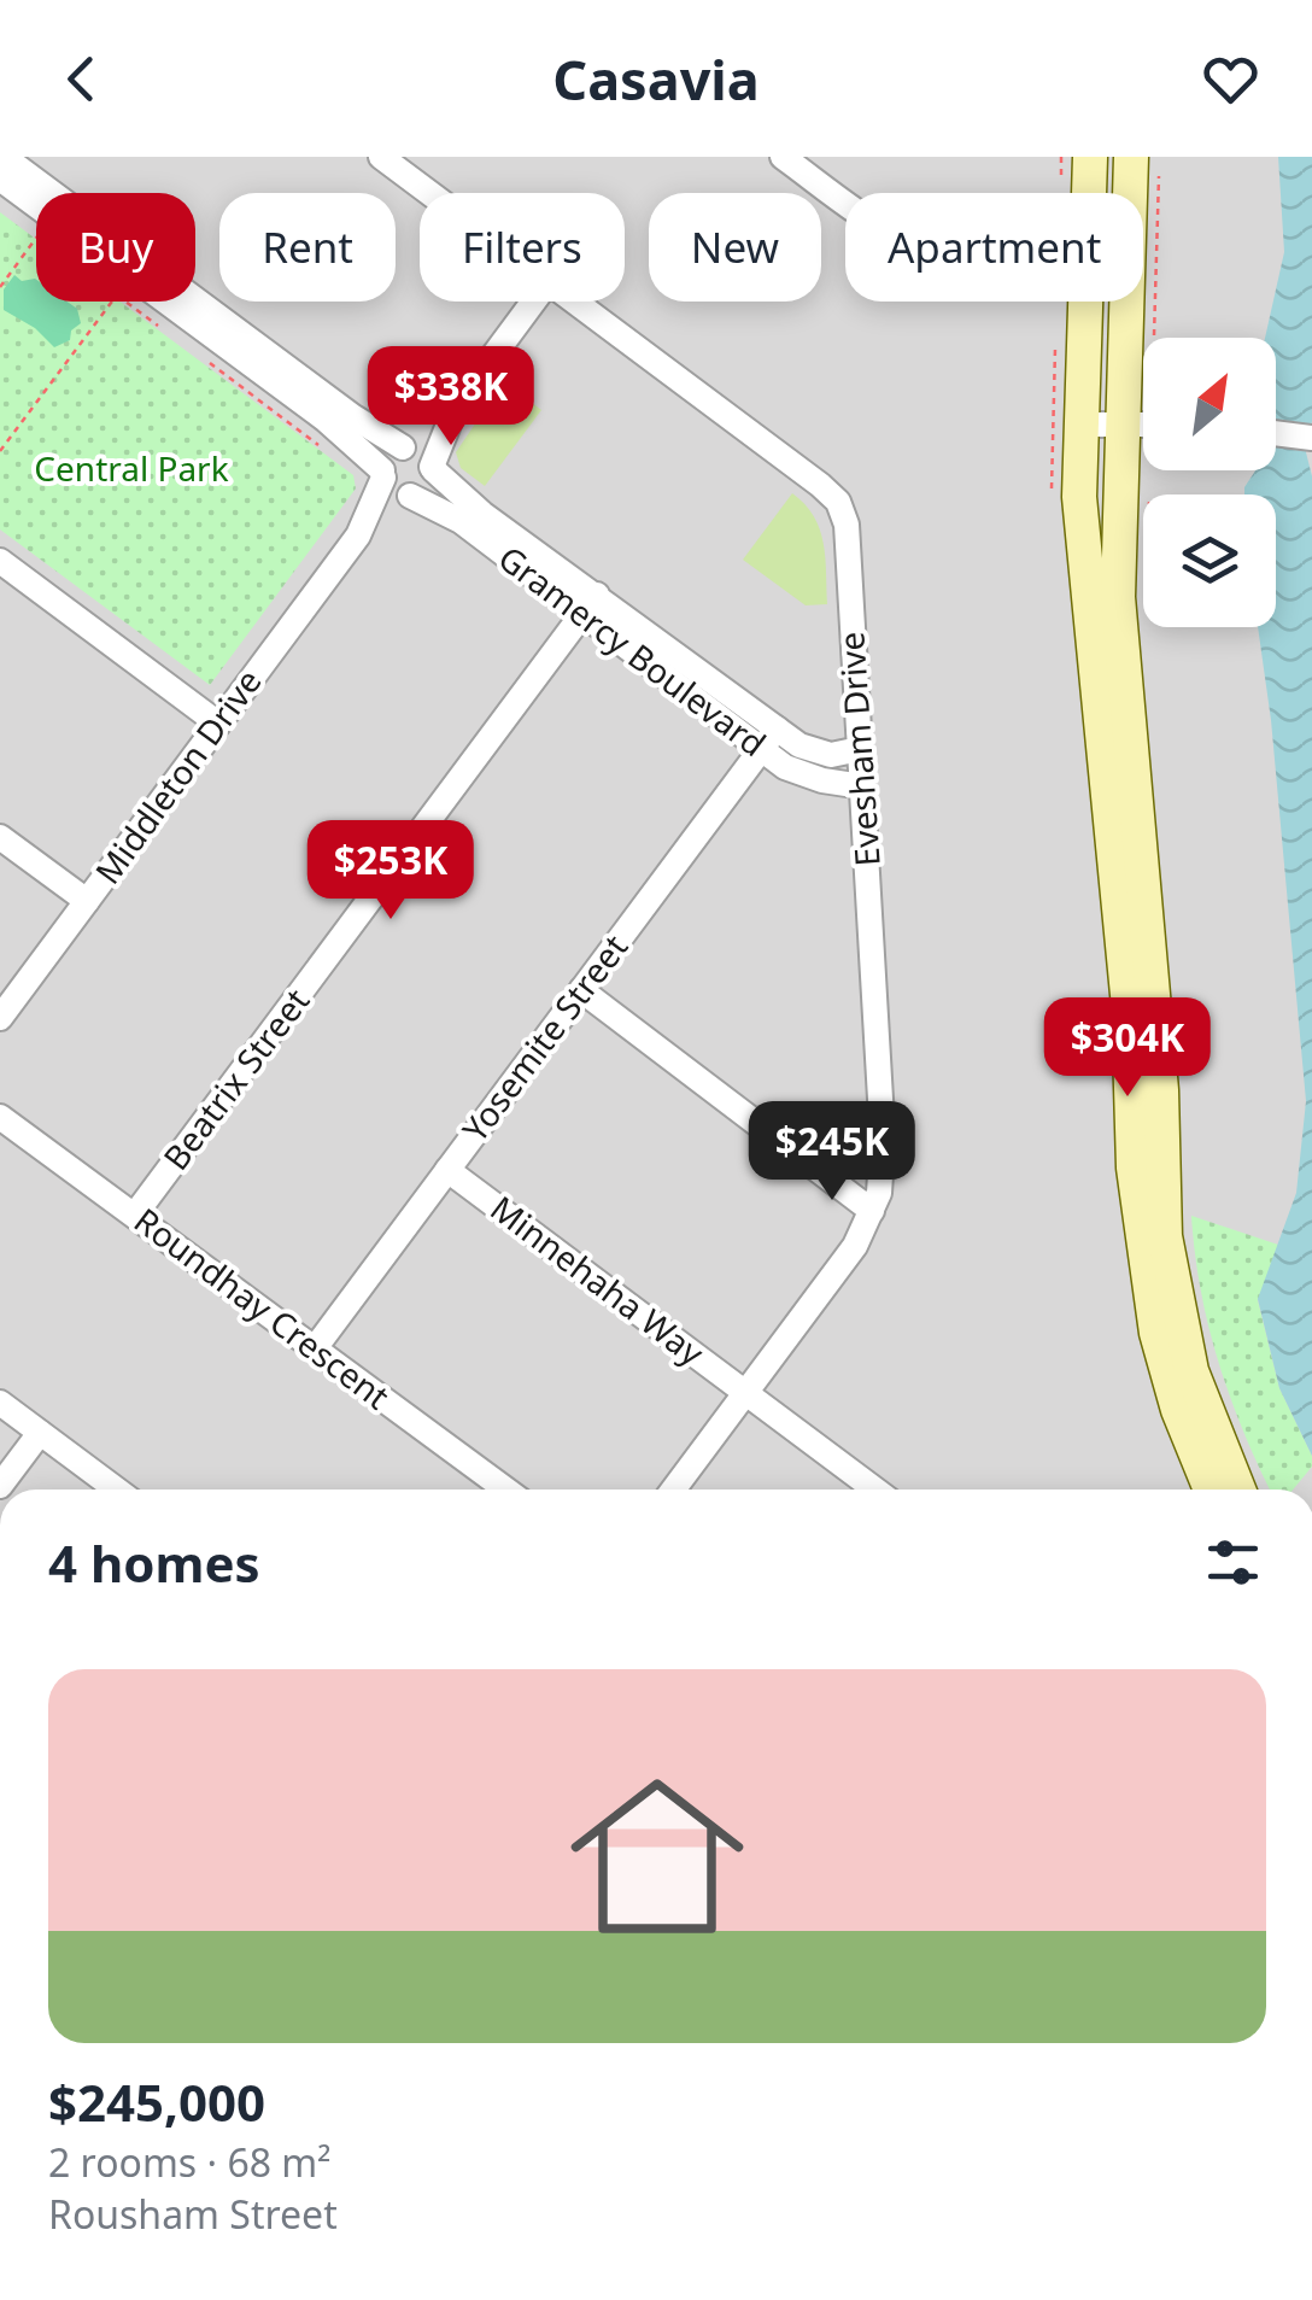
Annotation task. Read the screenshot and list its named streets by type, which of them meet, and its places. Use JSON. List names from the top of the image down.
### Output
{
  "streets": {
    "street": [
      "Gramercy Boulevard",
      "Evesham Drive",
      "Middleton Drive",
      "Yosemite Street",
      "Beatrix Street",
      "Minnehaha Way",
      "Roundhay Crescent"
    ]
  },
  "crossings": [
    ["Gramercy Boulevard", "Evesham Drive"],
    ["Gramercy Boulevard", "Middleton Drive"],
    ["Gramercy Boulevard", "Yosemite Street"],
    ["Gramercy Boulevard", "Beatrix Street"],
    ["Evesham Drive", "Minnehaha Way"],
    ["Yosemite Street", "Minnehaha Way"],
    ["Yosemite Street", "Roundhay Crescent"],
    ["Beatrix Street", "Roundhay Crescent"]
  ],
  "parks": ["Central Park"],
  "north": "top right",
  "page": {
    "header": "Casavia",
    "chip": [
      "Buy",
      "Rent",
      "Filters",
      "New",
      "Apartment"
    ],
    "price": [
      "$338K",
      "$253K",
      "$304K",
      "$245K"
    ],
    "heading": "4 homes",
    "list": [
      {
        "name": "$245,000",
        "note": "2 rooms · 68 m² · Rousham Street"
      }
    ]
  }
}
